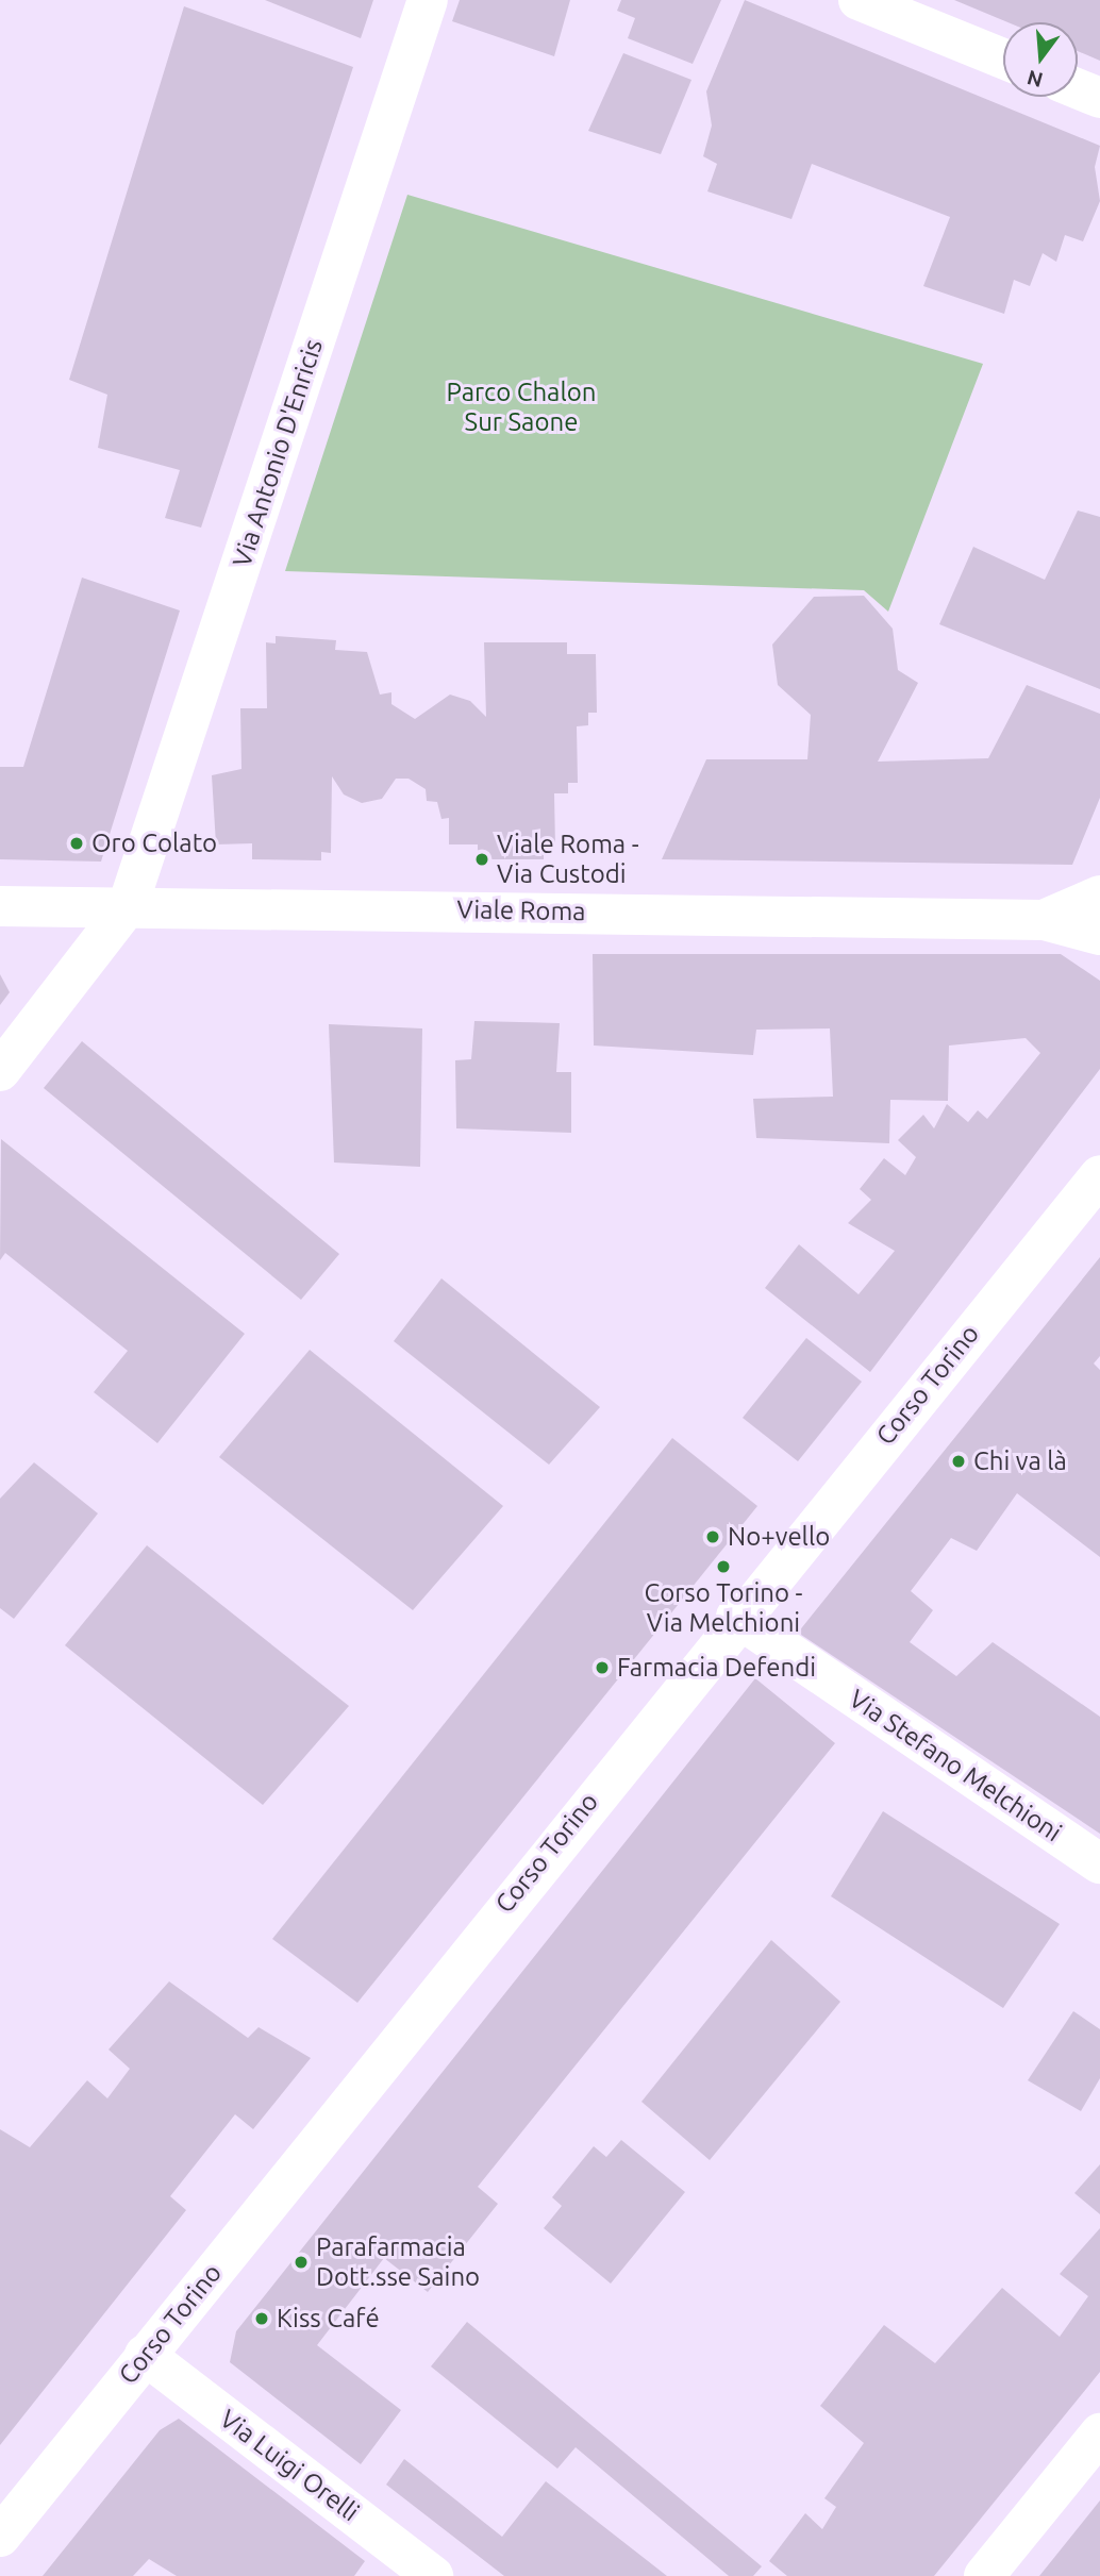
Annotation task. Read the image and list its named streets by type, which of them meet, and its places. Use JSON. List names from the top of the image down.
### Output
{
  "streets": {
    "street": [
      "Via Antonio D'Enricis",
      "Viale Roma",
      "Corso Torino",
      "Via Stefano Melchioni",
      "Via Luigi Orelli"
    ]
  },
  "crossings": [
    ["Via Antonio D'Enricis", "Viale Roma"],
    ["Corso Torino", "Via Stefano Melchioni"],
    ["Corso Torino", "Via Luigi Orelli"]
  ],
  "parks": ["Parco Chalon Sur Saone"],
  "places": [
    "Oro Colato",
    "Viale Roma - Via Custodi",
    "Chi va là",
    "No+vello",
    "Corso Torino - Via Melchioni",
    "Farmacia Defendi",
    "Parafarmacia Dott.sse Saino",
    "Kiss Café"
  ],
  "north": "bottom"
}
